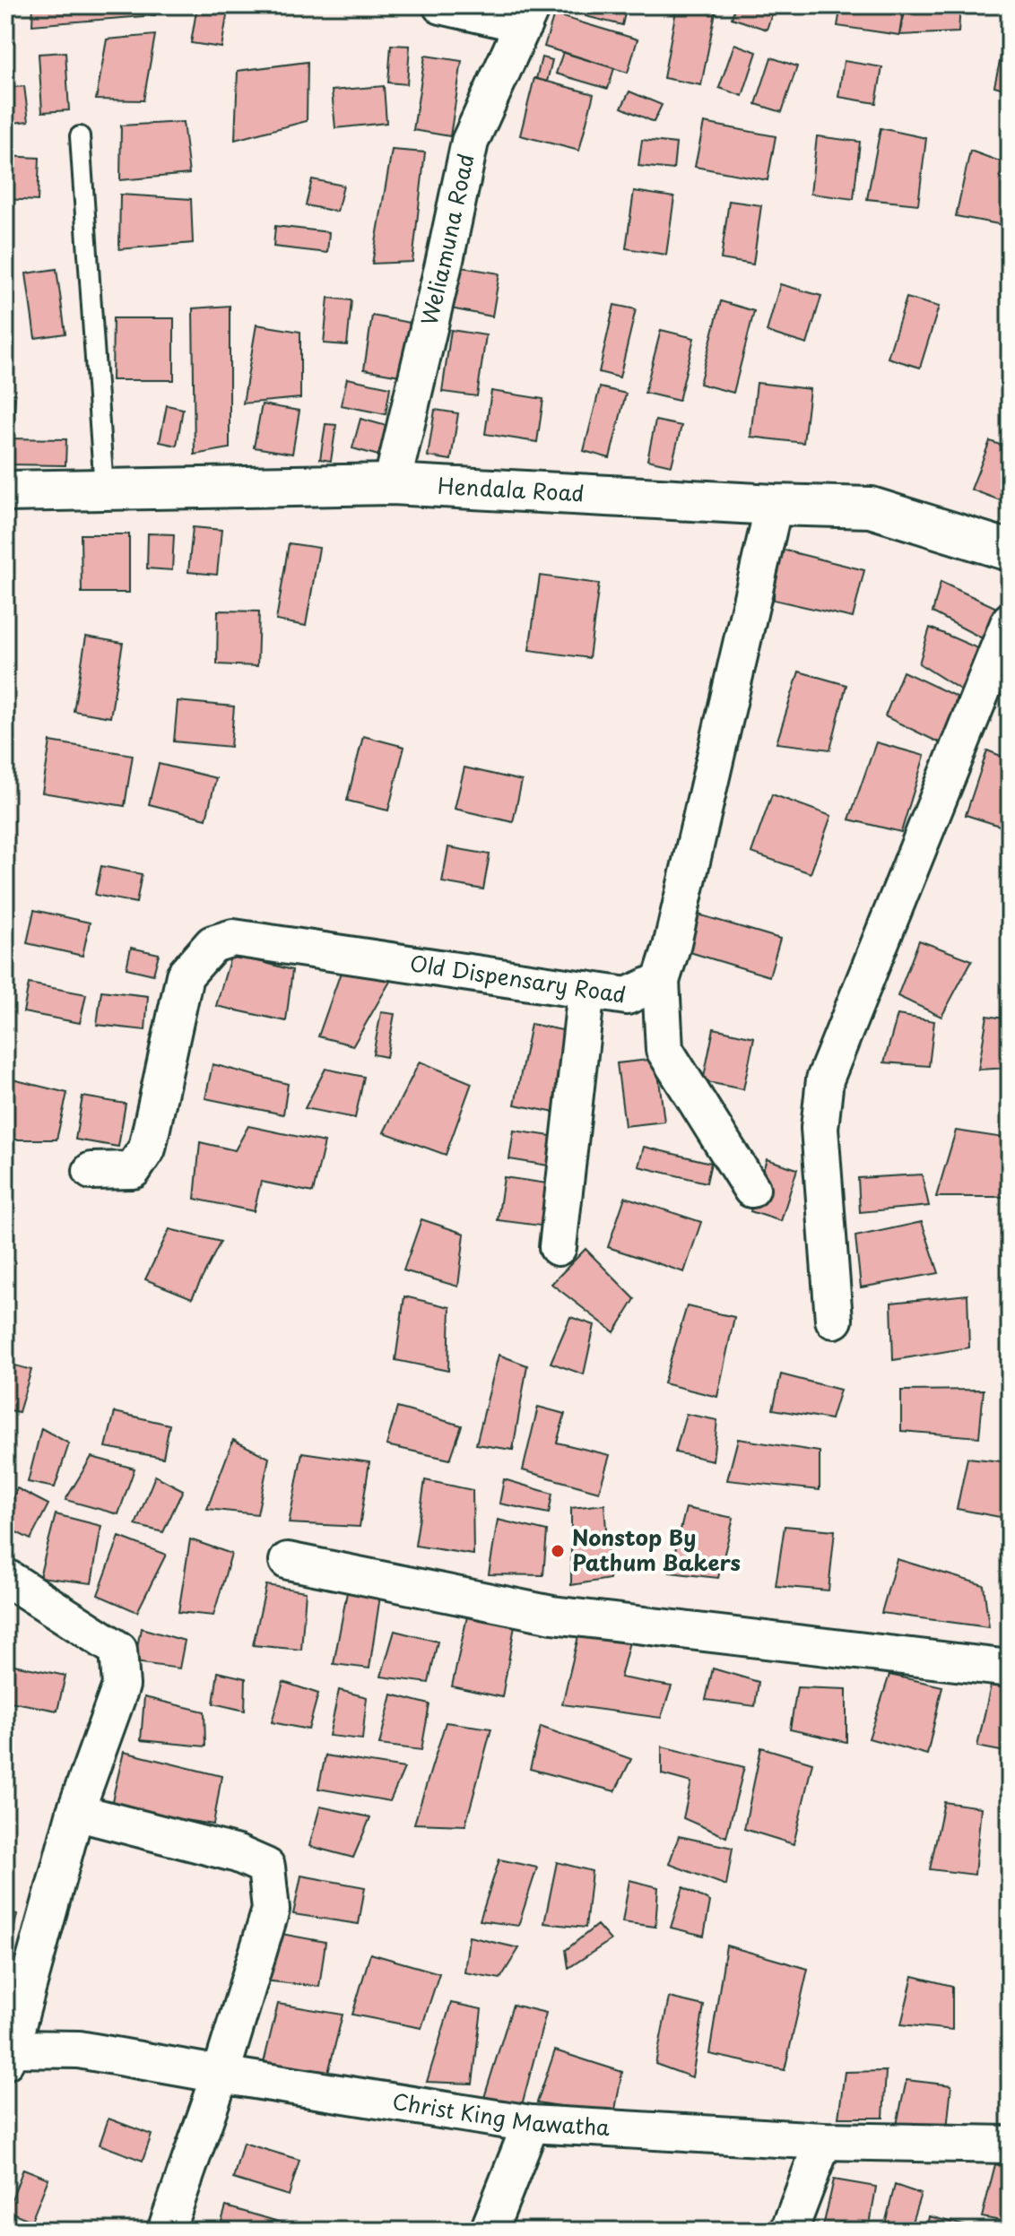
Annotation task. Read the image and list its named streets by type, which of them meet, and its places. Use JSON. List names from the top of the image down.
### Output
{
  "streets": {
    "main road": ["Hendala Road"],
    "street": ["Weliamuna Road", "Old Dispensary Road", "Christ King Mawatha"]
  },
  "crossings": [
    ["Weliamuna Road", "Hendala Road"]
  ],
  "places": ["Nonstop By Pathum Bakers"]
}
